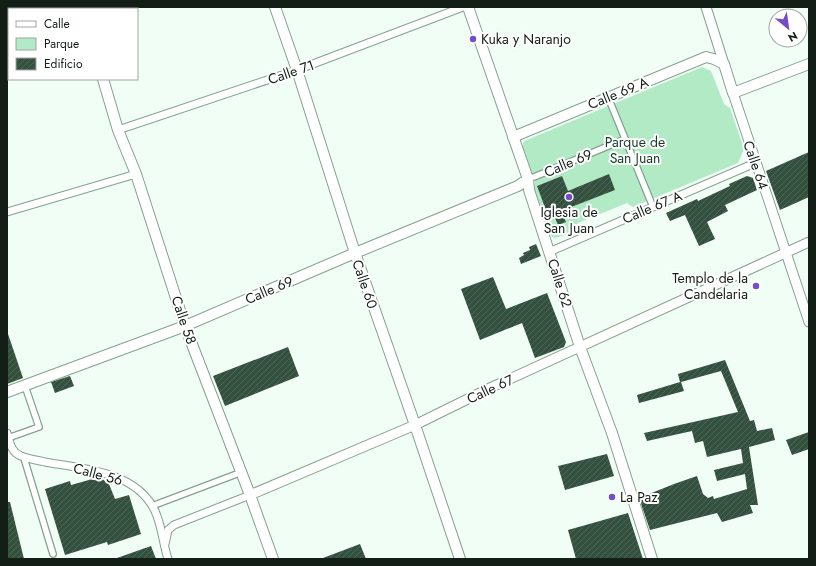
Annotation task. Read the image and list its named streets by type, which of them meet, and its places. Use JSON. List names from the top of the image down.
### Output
{
  "streets": {
    "main road": [
      "Calle 69 A",
      "Calle 69",
      "Calle 64",
      "Calle 62",
      "Calle 60",
      "Calle 58"
    ],
    "street": [
      "Calle 71",
      "Calle 67 A",
      "Calle 67",
      "Calle 56"
    ]
  },
  "crossings": [
    ["Calle 71", "Calle 60"],
    ["Calle 71", "Calle 58"],
    ["Calle 69 A", "Calle 64"],
    ["Calle 69 A", "Calle 62"],
    ["Calle 69", "Calle 62"],
    ["Calle 69", "Calle 60"],
    ["Calle 69", "Calle 58"],
    ["Calle 64", "Calle 67 A"],
    ["Calle 64", "Calle 67"],
    ["Calle 67 A", "Calle 62"],
    ["Calle 62", "Calle 67"],
    ["Calle 60", "Calle 67"],
    ["Calle 58", "Calle 67"],
    ["Calle 67", "Calle 56"]
  ],
  "parks": ["Parque de San Juan"],
  "places": [
    "Kuka y Naranjo",
    "Iglesia de San Juan",
    "Templo de la Candelaria",
    "La Paz"
  ],
  "legend": ["Calle", "Parque", "Edificio"],
  "north": "bottom right"
}
